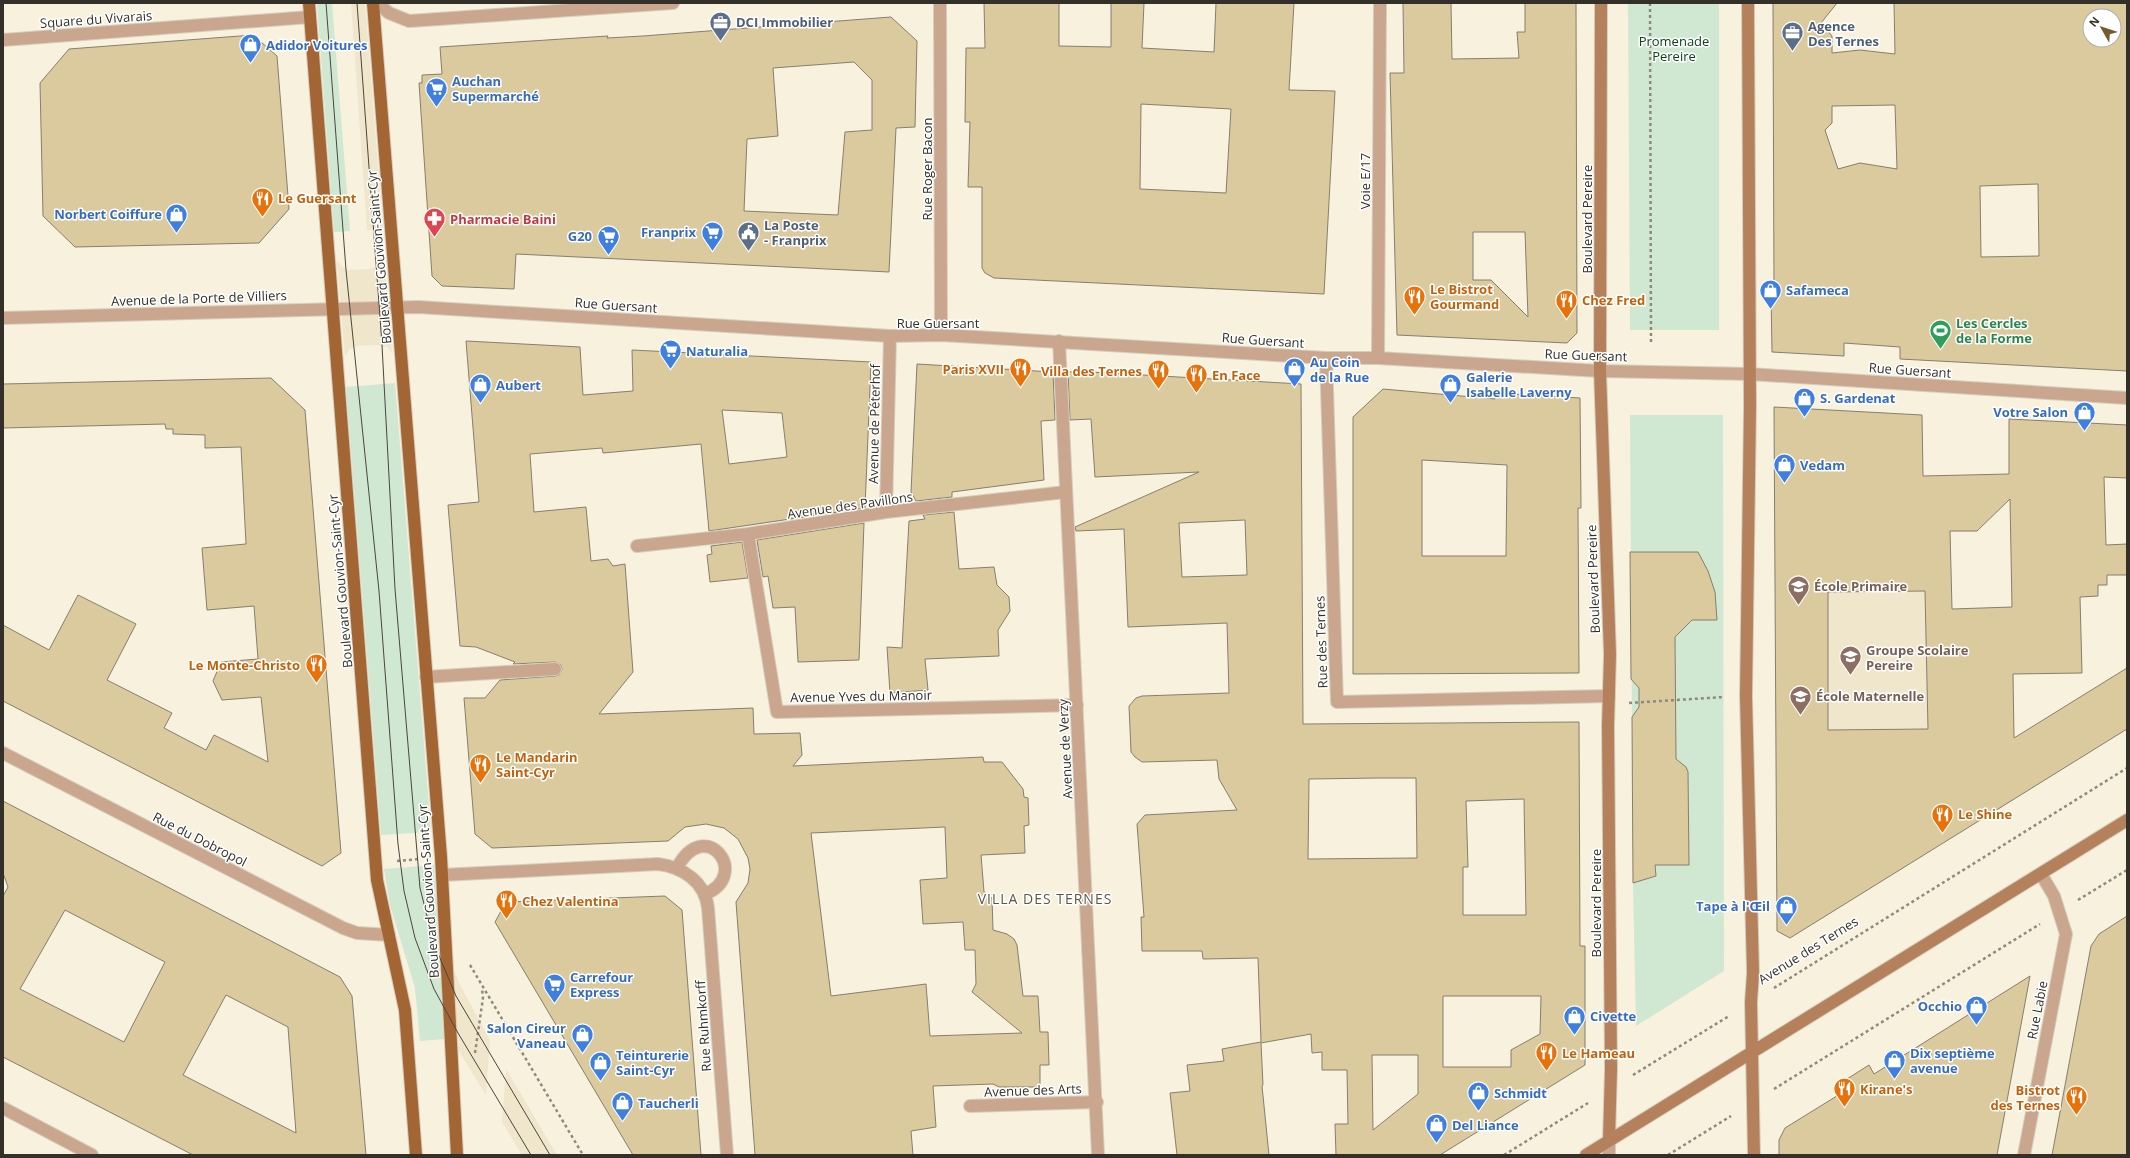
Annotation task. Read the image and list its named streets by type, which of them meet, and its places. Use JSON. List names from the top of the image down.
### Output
{
  "streets": {
    "main road": ["Boulevard Pereire", "Boulevard Gouvion-Saint-Cyr"],
    "street": [
      "Square du Vivarais",
      "Rue Roger Bacon",
      "Voie E/17",
      "Avenue de la Porte de Villiers",
      "Rue Guersant",
      "Avenue de Péterhof",
      "Avenue des Pavillons",
      "Rue des Ternes",
      "Avenue Yves du Manoir",
      "Avenue de Verzy",
      "Rue du Dobropol",
      "Rue Labie",
      "Rue Ruhmkorff",
      "Avenue des Arts"
    ],
    "path": ["Avenue des Ternes"]
  },
  "crossings": [
    ["Square du Vivarais", "Boulevard Gouvion-Saint-Cyr"],
    ["Rue Roger Bacon", "Rue Guersant"],
    ["Voie E/17", "Rue Guersant"],
    ["Boulevard Pereire", "Rue Guersant"],
    ["Boulevard Pereire", "Rue des Ternes"],
    ["Boulevard Pereire", "Avenue des Ternes"],
    ["Boulevard Gouvion-Saint-Cyr", "Avenue de la Porte de Villiers"],
    ["Boulevard Gouvion-Saint-Cyr", "Rue Guersant"],
    ["Boulevard Gouvion-Saint-Cyr", "Rue du Dobropol"],
    ["Avenue de la Porte de Villiers", "Rue Guersant"],
    ["Rue Guersant", "Avenue de Péterhof"],
    ["Rue Guersant", "Rue des Ternes"],
    ["Rue Guersant", "Avenue de Verzy"],
    ["Avenue de Péterhof", "Avenue des Pavillons"],
    ["Avenue des Pavillons", "Avenue Yves du Manoir"],
    ["Avenue des Pavillons", "Avenue de Verzy"],
    ["Avenue Yves du Manoir", "Avenue de Verzy"],
    ["Avenue de Verzy", "Avenue des Arts"]
  ],
  "districts": ["VILLA DES TERNES"],
  "parks": ["Promenade Pereire"],
  "places": {
    "office": ["DCI Immobilier", "Agence Des Ternes"],
    "shop": [
      "Adidor Voitures",
      "Norbert Coiffure",
      "Safameca",
      "Au Coin de la Rue",
      "Galerie Isabelle Laverny",
      "Aubert",
      "S. Gardenat",
      "Votre Salon",
      "Vedam",
      "Tape à l'Œil",
      "Occhio",
      "Civette",
      "Salon Cireur Vaneau",
      "Dix septième avenue",
      "Teinturerie Saint-Cyr",
      "Schmidt",
      "Taucherli",
      "Del Liance"
    ],
    "supermarket": [
      "Auchan Supermarché",
      "Franprix",
      "G20",
      "Naturalia",
      "Carrefour Express"
    ],
    "restaurant": [
      "Le Guersant",
      "Le Bistrot Gourmand",
      "Chez Fred",
      "Paris XVII",
      "Villa des Ternes",
      "En Face",
      "Le Monte-Christo",
      "Le Mandarin Saint-Cyr",
      "Le Shine",
      "Chez Valentina",
      "Le Hameau",
      "Kirane's",
      "Bistrot des Ternes"
    ],
    "pharmacy": ["Pharmacie Baini"],
    "public building": ["La Poste - Franprix"],
    "sports": ["Les Cercles de la Forme"],
    "school or university": ["École Primaire", "Groupe Scolaire Pereire", "École Maternelle"]
  },
  "north": "top left"
}
